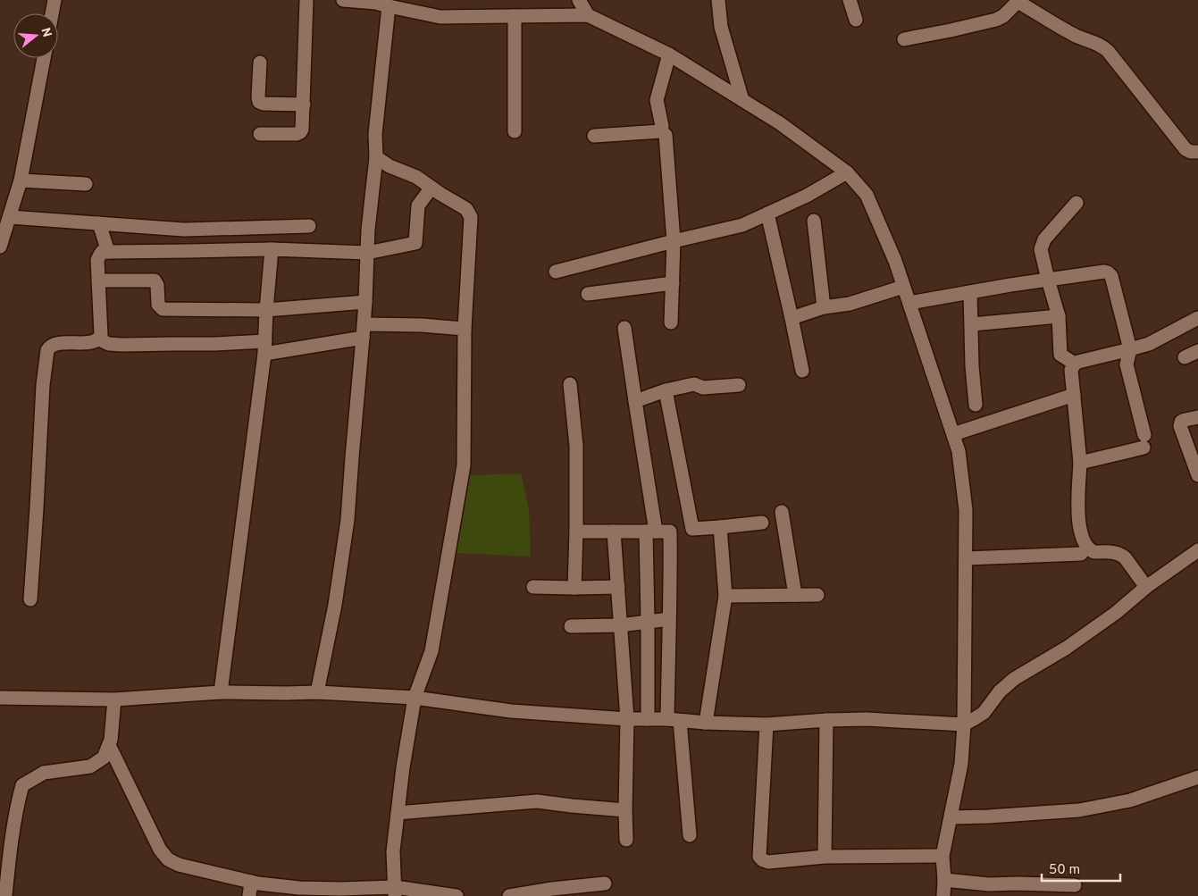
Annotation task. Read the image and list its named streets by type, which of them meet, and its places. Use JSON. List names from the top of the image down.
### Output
{
  "scale_bar": "50 m",
  "north": "right"
}
